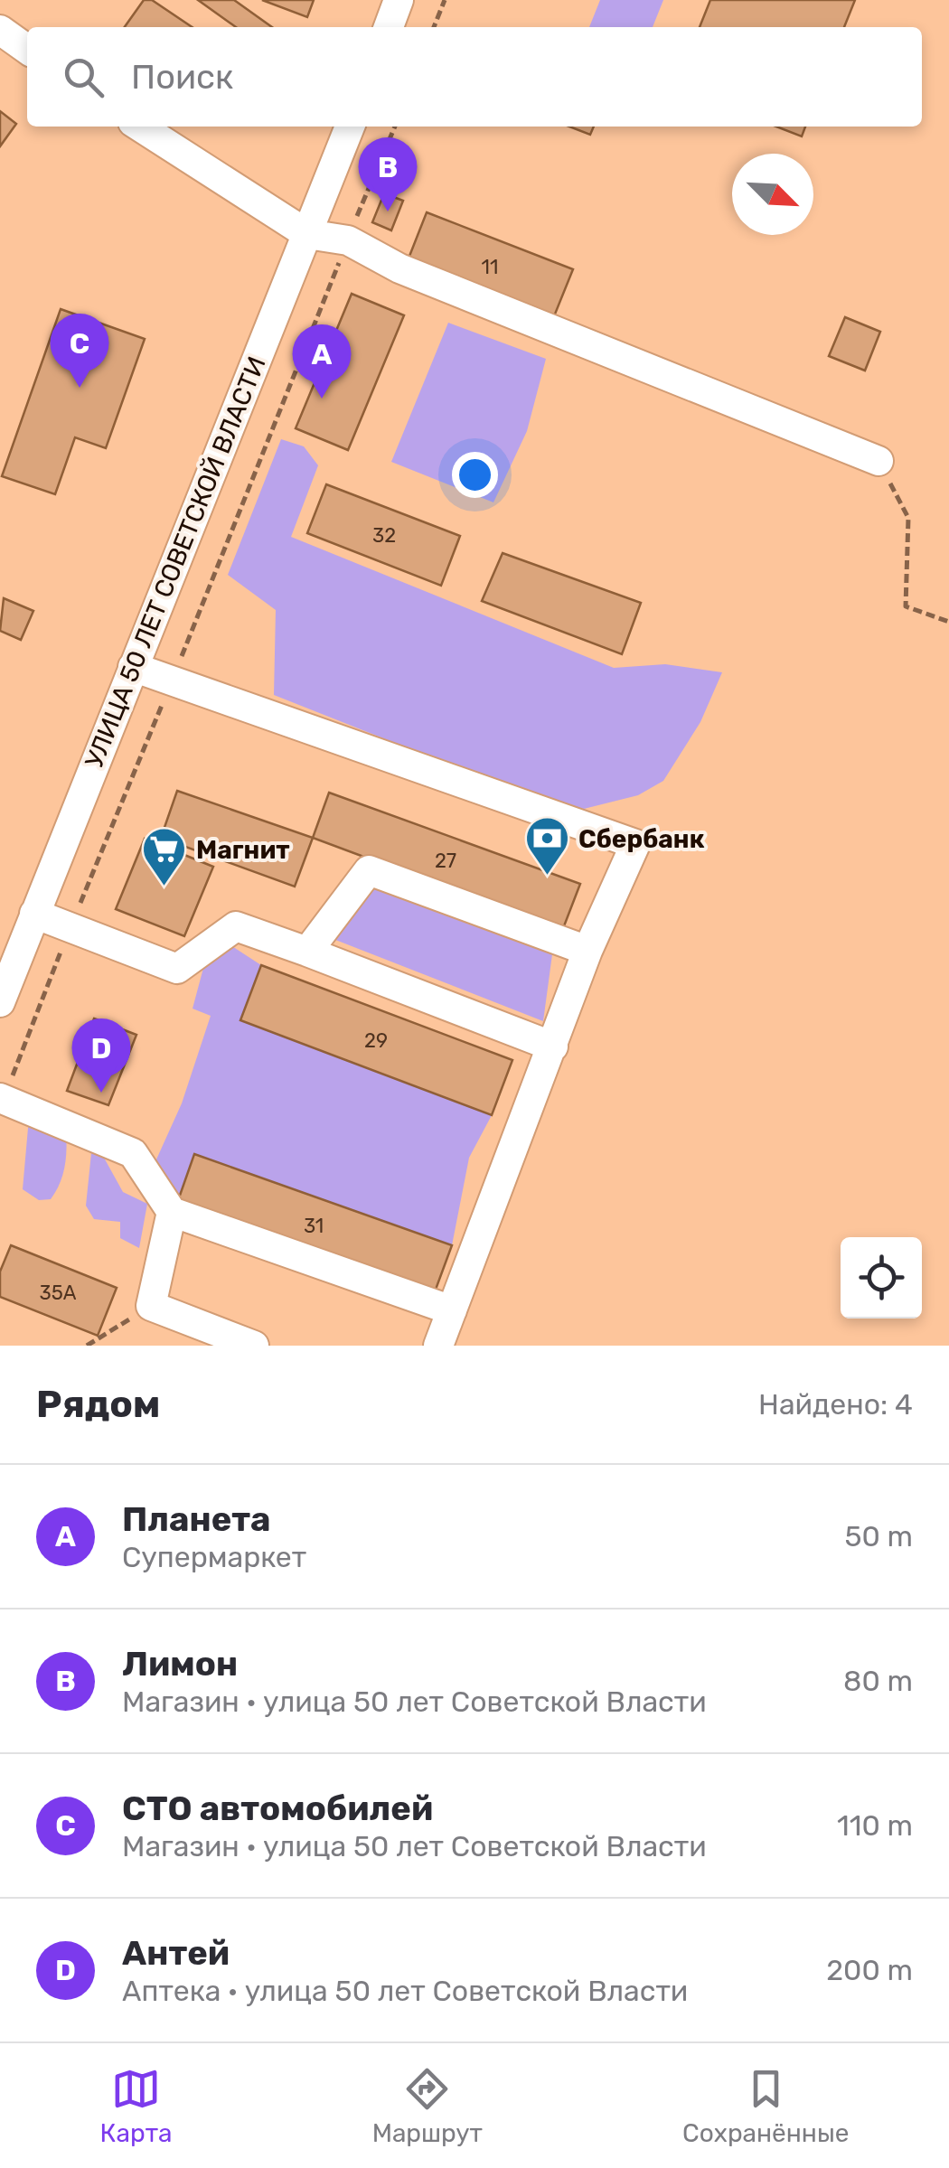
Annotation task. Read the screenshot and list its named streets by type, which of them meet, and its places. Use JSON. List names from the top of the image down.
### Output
{
  "streets": {
    "street": ["УЛИЦА 50 ЛЕТ СОВЕТСКОЙ ВЛАСТИ"]
  },
  "places": {
    "bank": ["Сбербанк"],
    "supermarket": ["Магнит"]
  },
  "house_numbers": [
    "11",
    "32",
    "27",
    "29",
    "31",
    "35А"
  ],
  "north": "bottom right",
  "page": {
    "search": "Поиск",
    "pins": [
      "B",
      "C",
      "A",
      "D"
    ],
    "heading": ["Рядом", "Найдено: 4"],
    "list": [
      {
        "mark": "A",
        "name": "Планета",
        "note": "Супермаркет",
        "value": "50 m"
      },
      {
        "mark": "B",
        "name": "Лимон",
        "note": "Магазин · улица 50 лет Советской Власти",
        "value": "80 m"
      },
      {
        "mark": "C",
        "name": "СТО автомобилей",
        "note": "Магазин · улица 50 лет Советской Власти",
        "value": "110 m"
      },
      {
        "mark": "D",
        "name": "Антей",
        "note": "Аптека · улица 50 лет Советской Власти",
        "value": "200 m"
      }
    ],
    "nav": ["Карта", "Маршрут", "Сохранённые"]
  }
}
